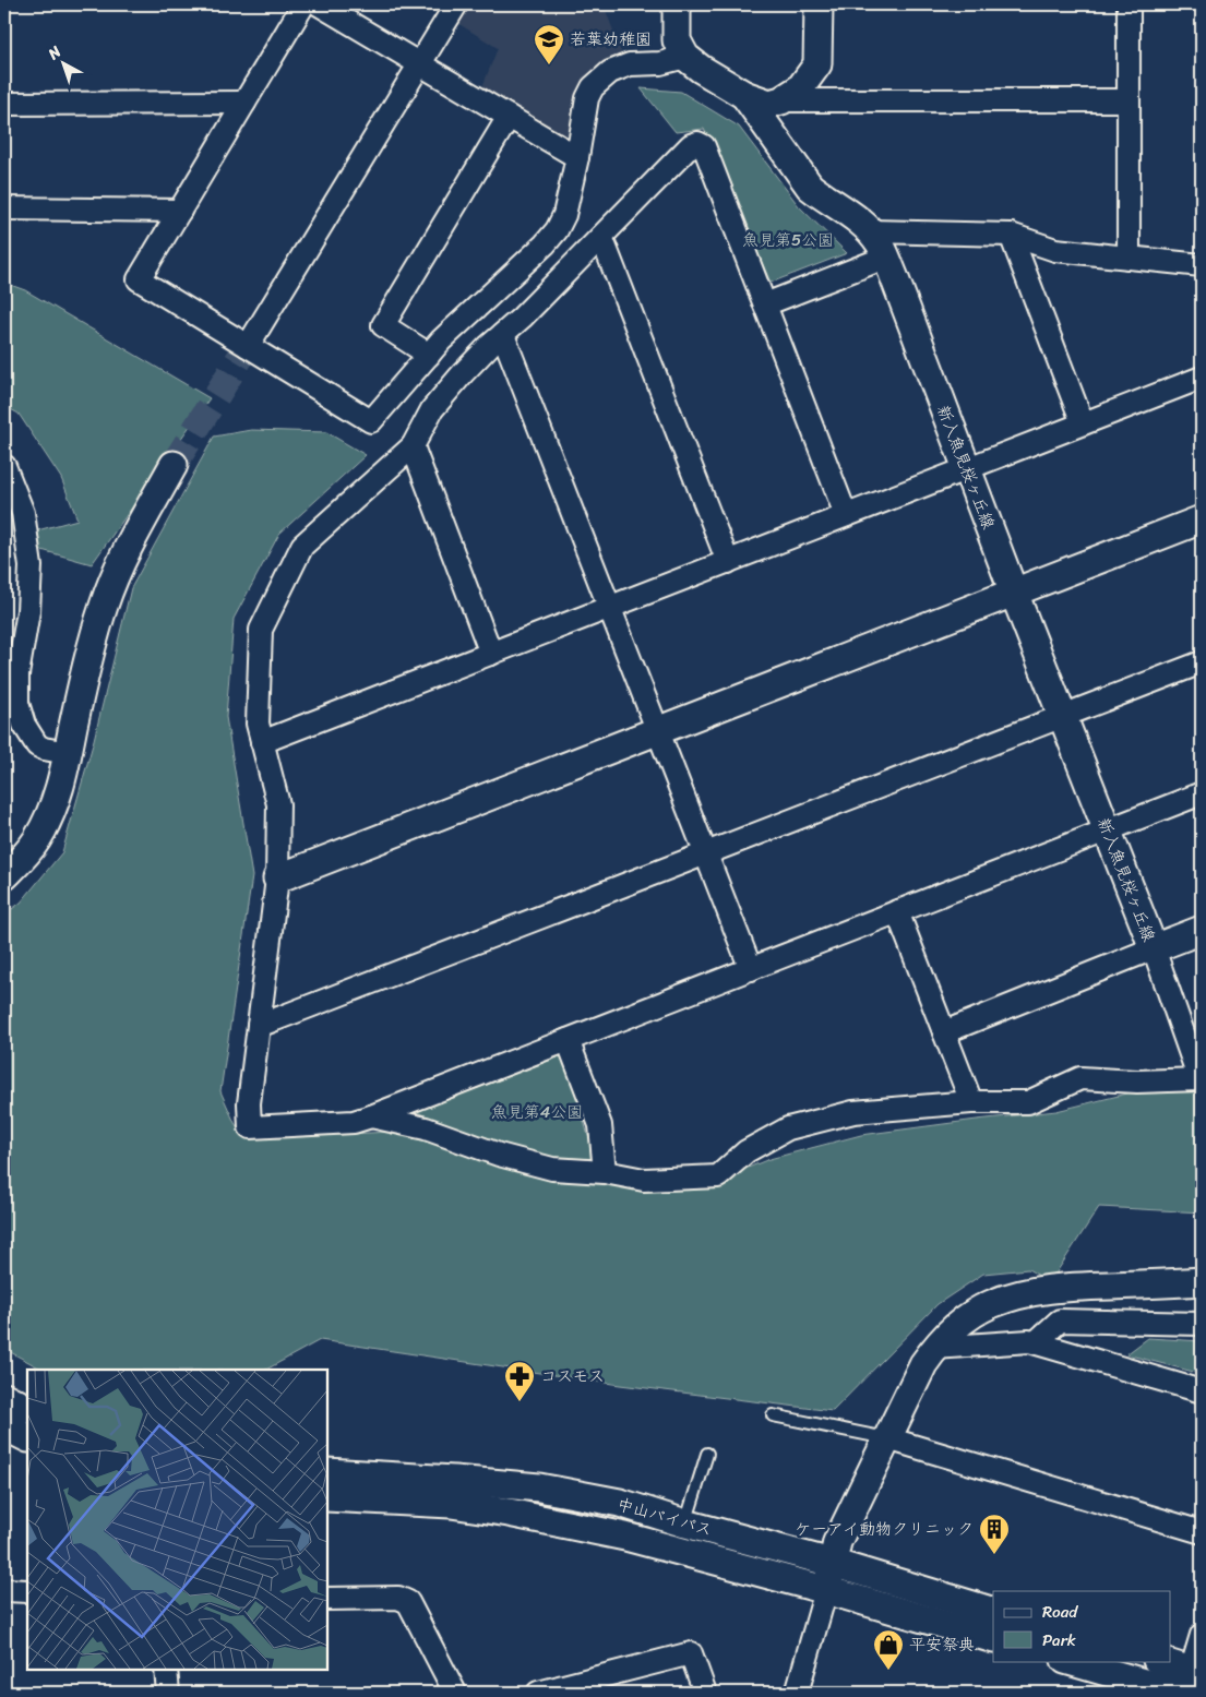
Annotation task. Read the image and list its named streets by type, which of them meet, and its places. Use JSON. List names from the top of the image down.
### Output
{
  "streets": {
    "street": ["新入魚見桜ヶ丘線", "中山バイパス"]
  },
  "parks": ["魚見第5公園", "魚見第4公園"],
  "places": {
    "school or university": ["若葉幼稚園"],
    "pharmacy": ["コスモス"],
    "building": ["ケーアイ動物クリニック"],
    "shop": ["平安祭典"]
  },
  "legend": ["Road", "Park"],
  "north": "top left"
}
